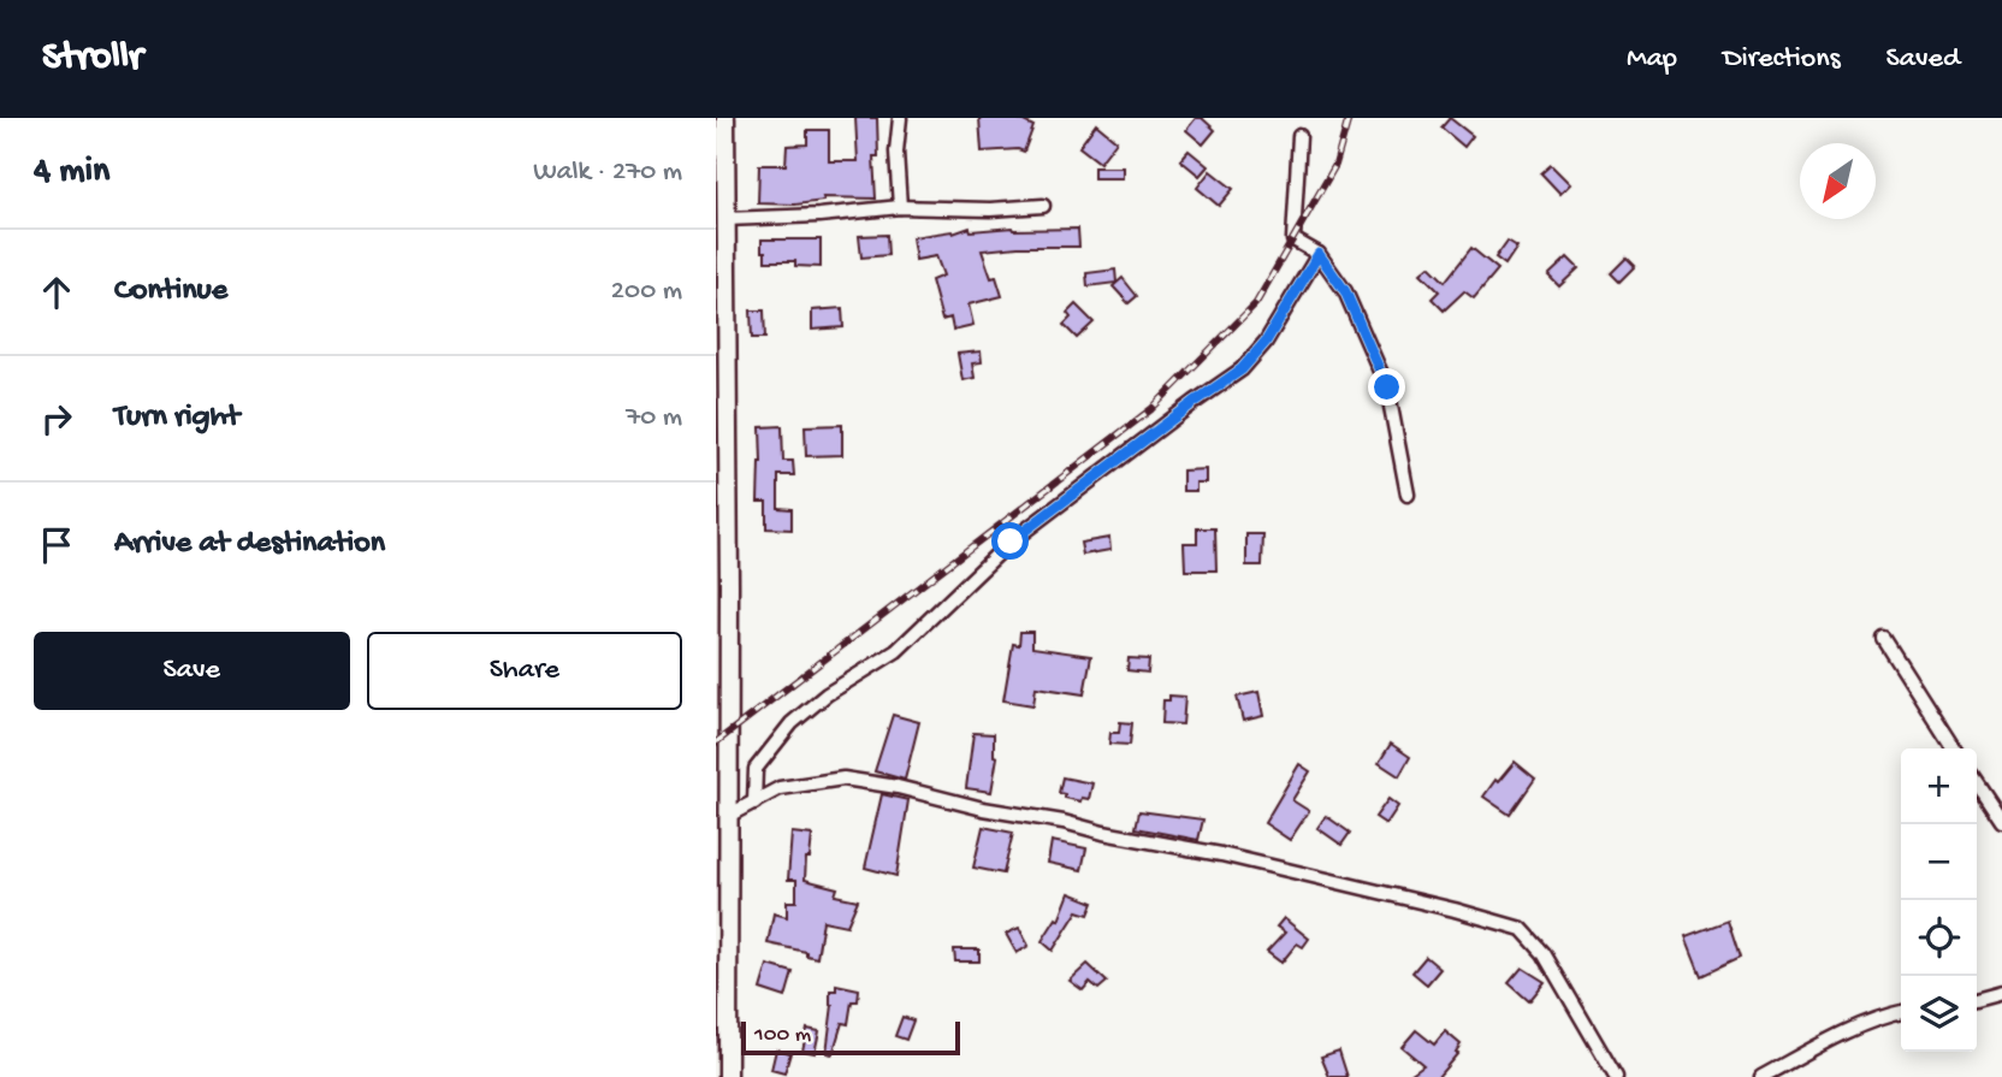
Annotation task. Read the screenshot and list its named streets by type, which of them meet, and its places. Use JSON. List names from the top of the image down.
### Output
{
  "scale_bar": "100 m",
  "north": "bottom left",
  "page": {
    "header": "Strollr",
    "nav": ["Map", "Directions", "Saved"],
    "heading": ["4 min", "Walk · 270 m"],
    "list": [
      ["Continue", "200 m"],
      ["Turn right", "70 m"],
      "Arrive at destination"
    ],
    "buttons": ["Save", "Share"],
    "map_buttons": ["+", "−"],
    "scale": "100 m"
  }
}
